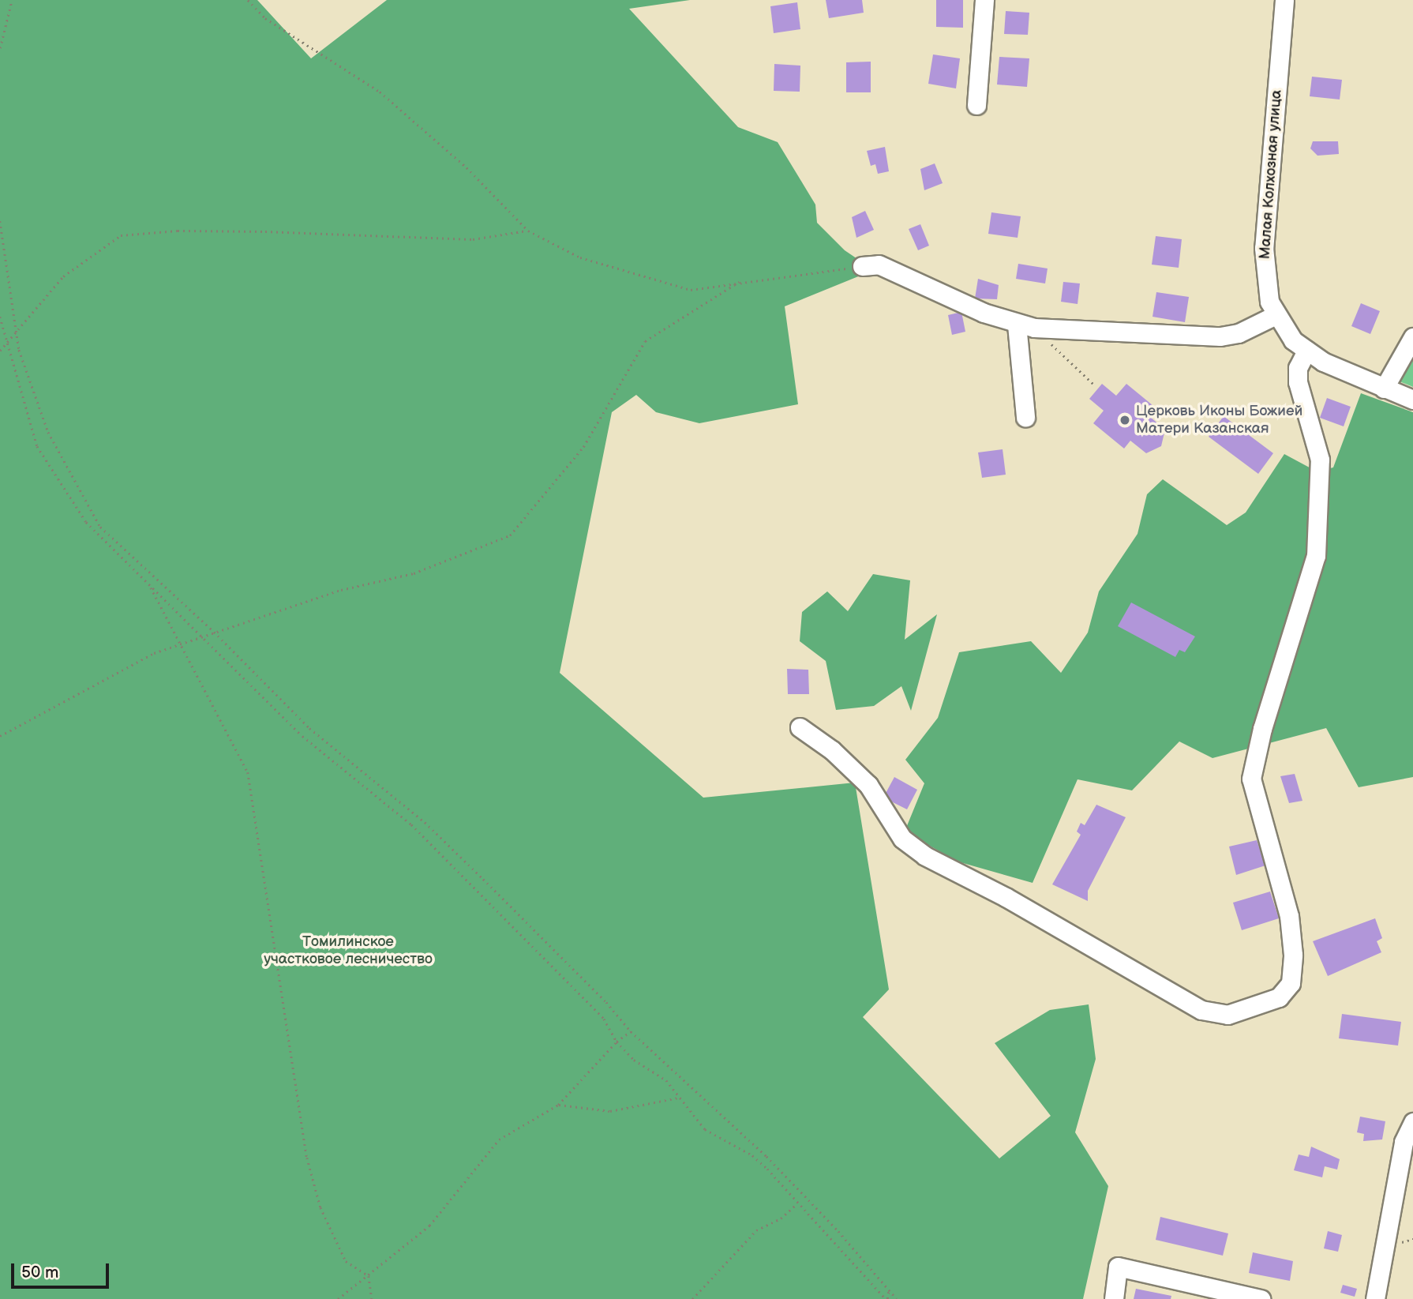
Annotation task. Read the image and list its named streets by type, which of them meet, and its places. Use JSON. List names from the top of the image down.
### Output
{
  "streets": {
    "street": ["Малая Колхозная улица"]
  },
  "parks": ["Томилинское участковое лесничество"],
  "places": ["Церковь Иконы Божией Матери Казанская"],
  "scale_bar": "50 m"
}
